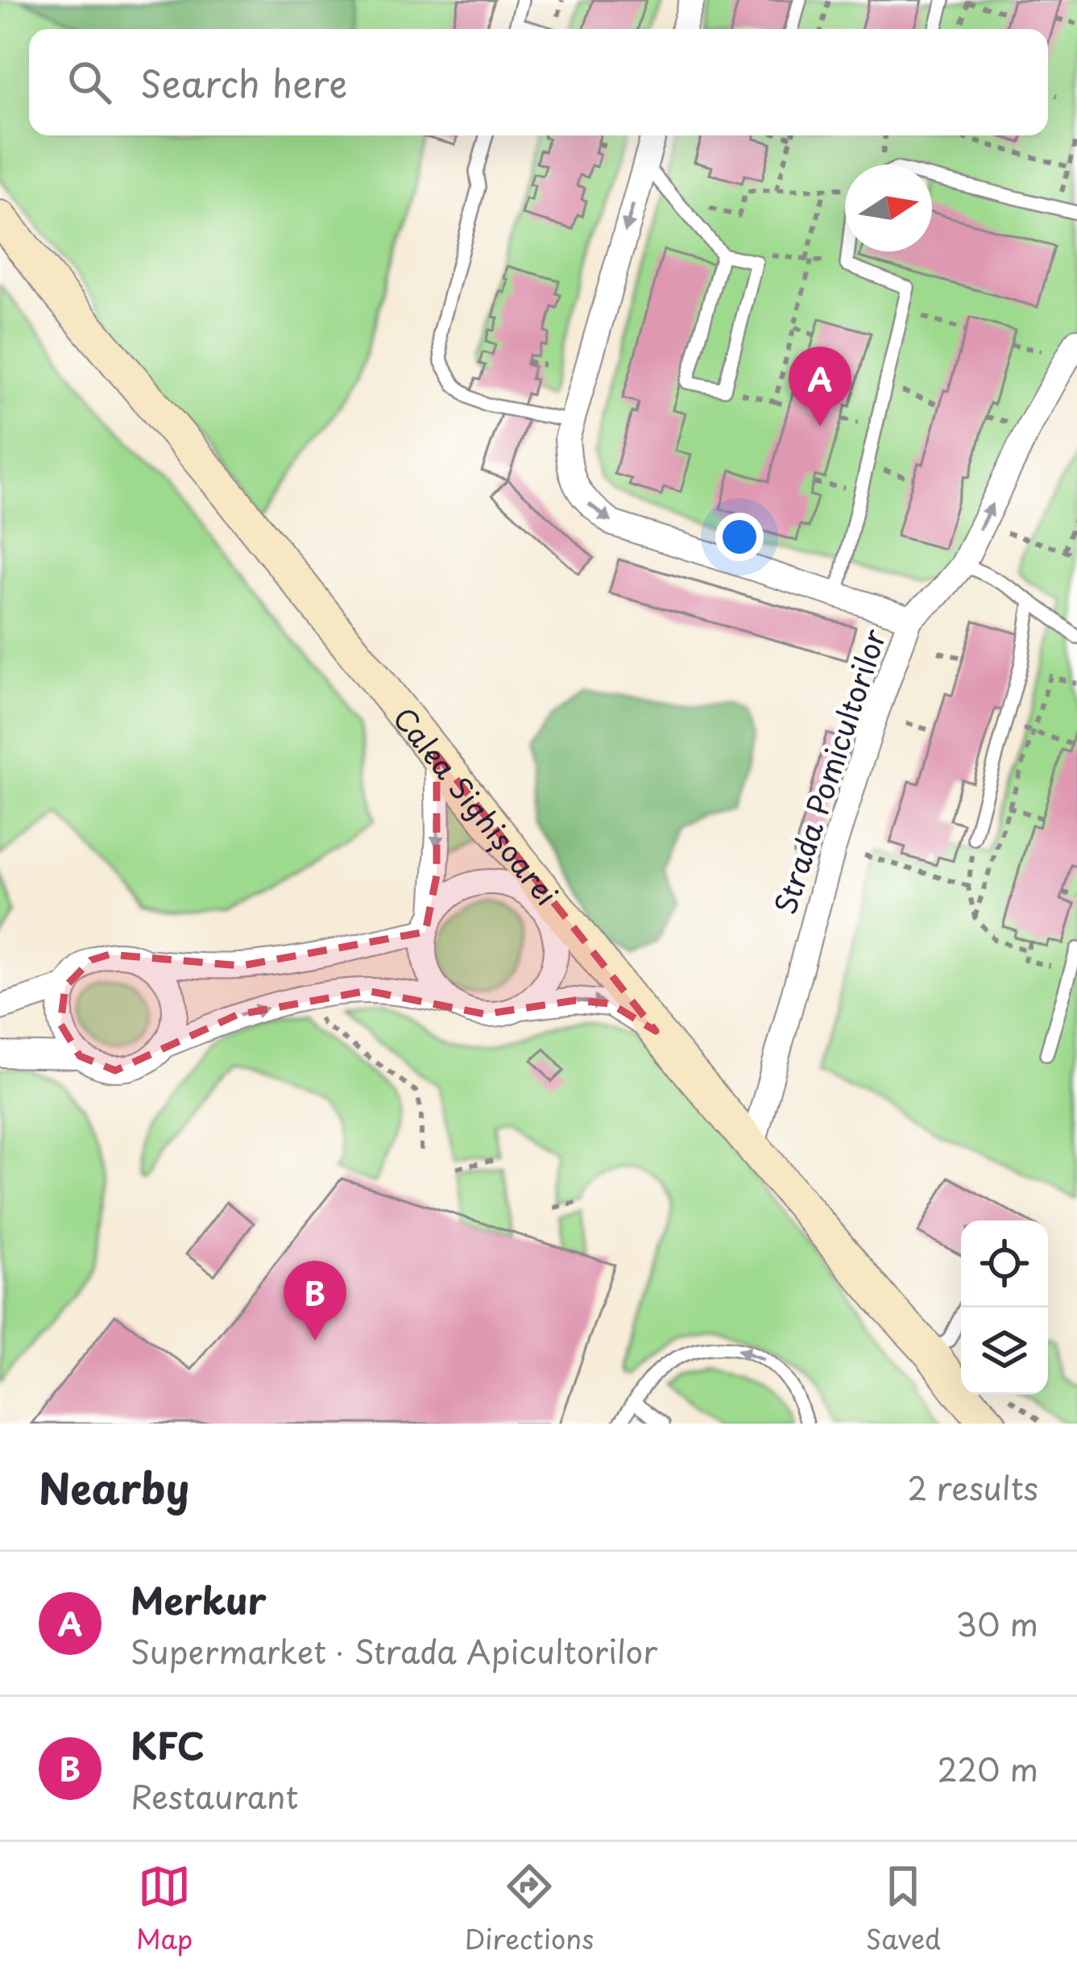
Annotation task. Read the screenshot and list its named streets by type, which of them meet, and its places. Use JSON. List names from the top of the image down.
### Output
{
  "streets": {
    "main road": ["Calea Sighișoarei"],
    "street": ["Strada Pomicultorilor"]
  },
  "crossings": [
    ["Strada Pomicultorilor", "Calea Sighișoarei"]
  ],
  "north": "right",
  "page": {
    "search": "Search here",
    "pins": ["A", "B"],
    "heading": ["Nearby", "2 results"],
    "list": [
      {
        "mark": "A",
        "name": "Merkur",
        "note": "Supermarket · Strada Apicultorilor",
        "value": "30 m"
      },
      {
        "mark": "B",
        "name": "KFC",
        "note": "Restaurant",
        "value": "220 m"
      }
    ],
    "nav": ["Map", "Directions", "Saved"]
  }
}
